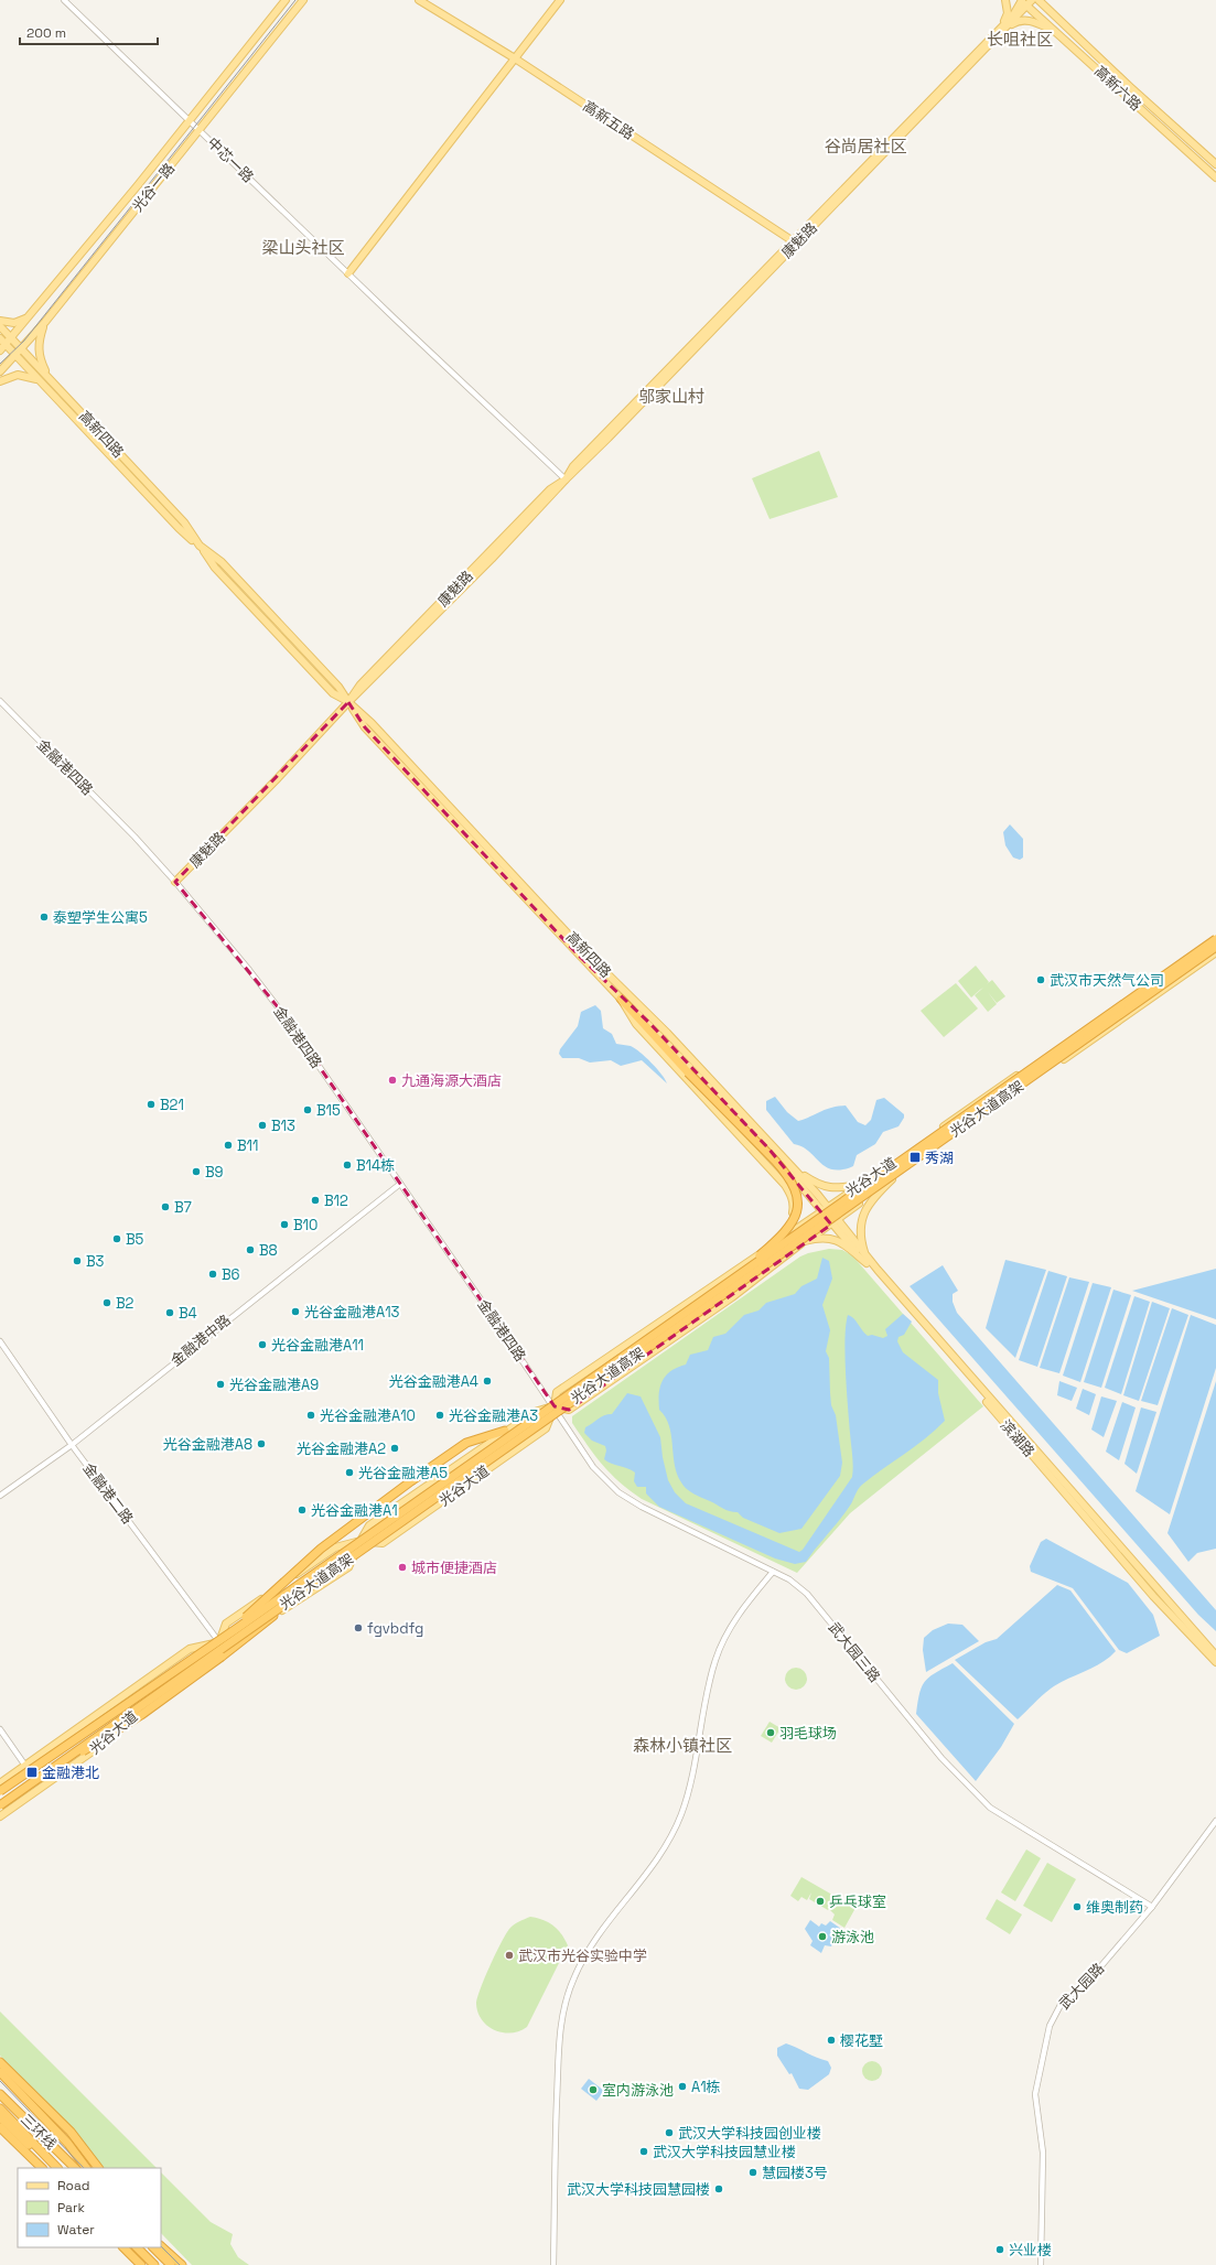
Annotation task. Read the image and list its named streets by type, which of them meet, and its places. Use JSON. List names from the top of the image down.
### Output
{
  "streets": {
    "highway": ["光谷大道高架", "三环线"],
    "main road": [
      "高新六路",
      "高新五路",
      "光谷一路",
      "康魅路",
      "高新四路",
      "光谷大道",
      "滨湖路"
    ],
    "street": [
      "中芯一路",
      "金融港四路",
      "金融港中路",
      "金融港二路",
      "武大园三路",
      "武大园路"
    ]
  },
  "crossings": [
    ["高新六路", "康魅路"],
    ["高新五路", "康魅路"],
    ["中芯一路", "光谷一路"],
    ["中芯一路", "康魅路"],
    ["光谷一路", "高新四路"],
    ["康魅路", "高新四路"],
    ["康魅路", "金融港四路"],
    ["高新四路", "光谷大道"],
    ["高新四路", "滨湖路"],
    ["金融港四路", "光谷大道"],
    ["金融港四路", "金融港中路"],
    ["金融港四路", "武大园三路"],
    ["光谷大道", "滨湖路"],
    ["光谷大道", "金融港二路"],
    ["光谷大道", "武大园三路"],
    ["金融港中路", "金融港二路"],
    ["武大园三路", "武大园路"]
  ],
  "districts": [
    "长咀社区",
    "谷尚居社区",
    "梁山头社区",
    "邬家山村",
    "森林小镇社区"
  ],
  "places": {
    "other": [
      "泰塑学生公寓5",
      "武汉市天然气公司",
      "九通海源大酒店",
      "B21",
      "B15",
      "B13",
      "B11",
      "B14栋",
      "B9",
      "B12",
      "B7",
      "B10",
      "B5",
      "B8",
      "B3",
      "B6",
      "B2",
      "光谷金融港A13",
      "B4",
      "光谷金融港A11",
      "光谷金融港A4",
      "光谷金融港A9",
      "光谷金融港A10",
      "光谷金融港A3",
      "光谷金融港A8",
      "光谷金融港A2",
      "光谷金融港A5",
      "光谷金融港A1",
      "城市便捷酒店",
      "fgvbdfg",
      "羽毛球场",
      "乒乓球室",
      "维奥制药",
      "游泳池",
      "武汉市光谷实验中学",
      "樱花墅",
      "A1栋",
      "室内游泳池",
      "武汉大学科技园创业楼",
      "武汉大学科技园慧业楼",
      "慧园楼3号",
      "武汉大学科技园慧园楼",
      "兴业楼"
    ],
    "transit": ["秀湖", "金融港北"]
  },
  "legend": ["Road", "Park", "Water"],
  "scale_bar": "200 m"
}
